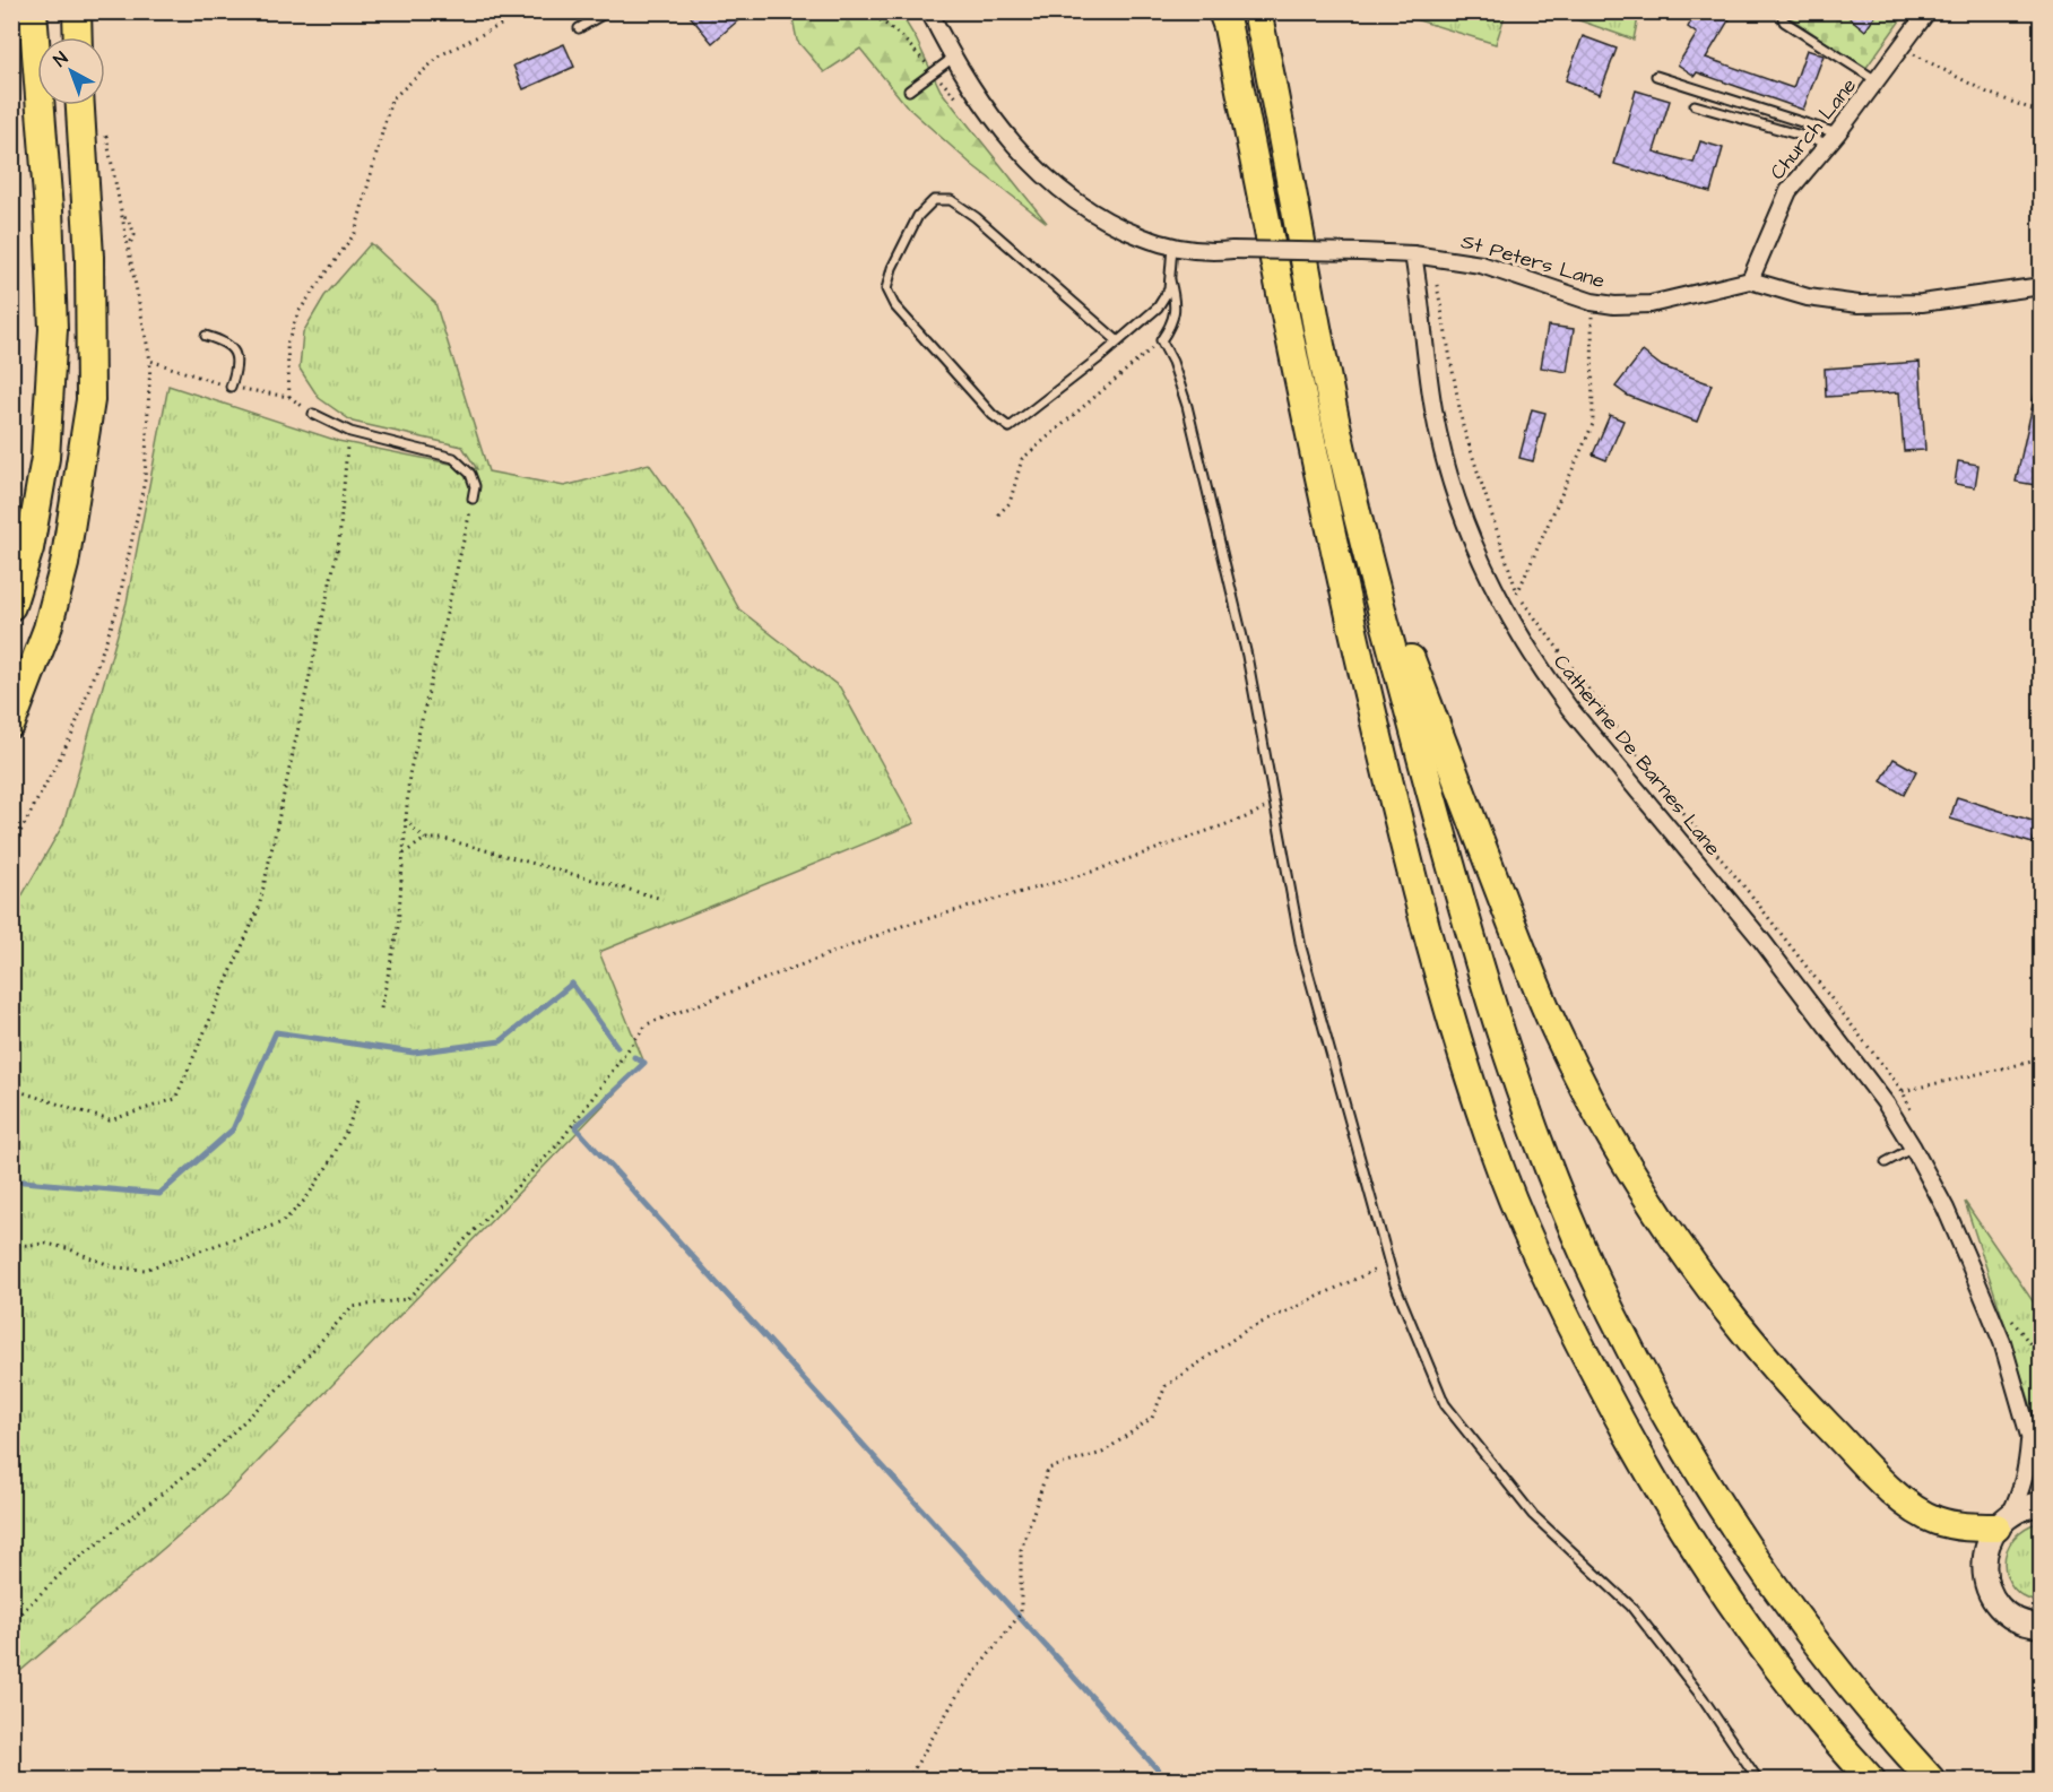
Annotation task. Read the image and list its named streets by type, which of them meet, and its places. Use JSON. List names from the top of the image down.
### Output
{
  "streets": {
    "street": ["Church Lane", "St Peters Lane", "Catherine De Barnes Lane"]
  },
  "crossings": [
    ["Church Lane", "St Peters Lane"],
    ["St Peters Lane", "Catherine De Barnes Lane"]
  ],
  "north": "top left"
}
